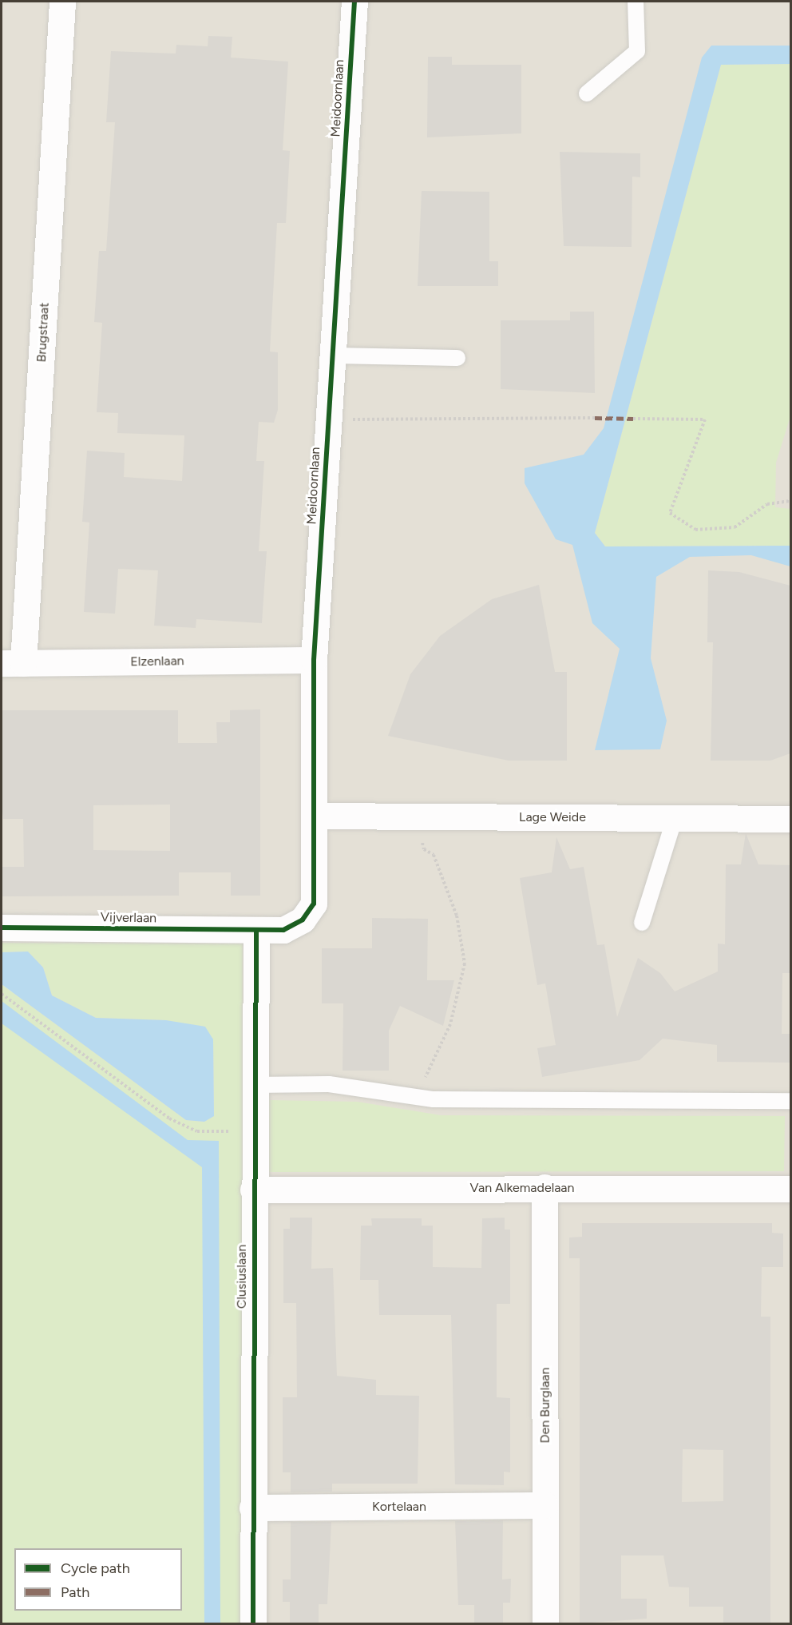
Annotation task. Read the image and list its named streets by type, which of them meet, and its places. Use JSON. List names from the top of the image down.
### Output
{
  "streets": {
    "street": [
      "Meidoornlaan",
      "Brugstraat",
      "Elzenlaan",
      "Lage Weide",
      "Vijverlaan",
      "Van Alkemadelaan",
      "Clusiuslaan",
      "Den Burglaan",
      "Kortelaan"
    ]
  },
  "crossings": [
    ["Meidoornlaan", "Elzenlaan"],
    ["Meidoornlaan", "Lage Weide"],
    ["Meidoornlaan", "Vijverlaan"],
    ["Meidoornlaan", "Clusiuslaan"],
    ["Brugstraat", "Elzenlaan"],
    ["Vijverlaan", "Clusiuslaan"],
    ["Van Alkemadelaan", "Clusiuslaan"],
    ["Van Alkemadelaan", "Den Burglaan"],
    ["Clusiuslaan", "Kortelaan"],
    ["Den Burglaan", "Kortelaan"]
  ],
  "legend": ["Cycle path", "Path"]
}
